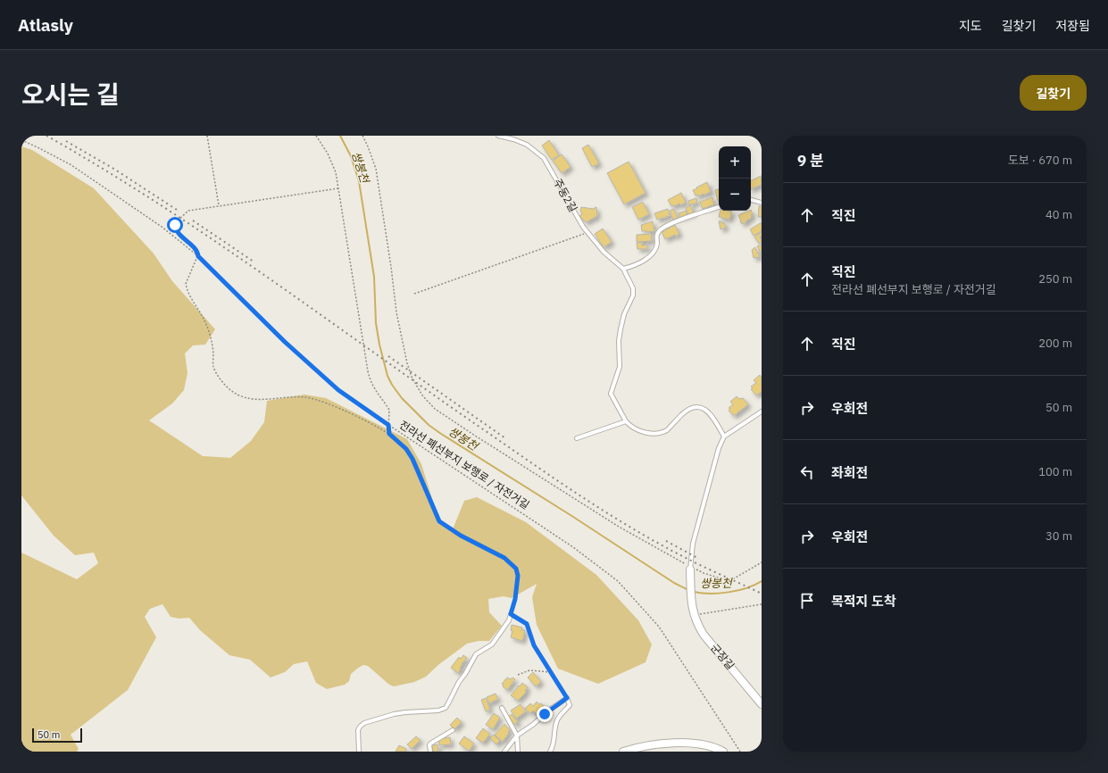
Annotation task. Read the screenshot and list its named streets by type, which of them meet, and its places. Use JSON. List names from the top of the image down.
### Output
{
  "streets": {
    "street": ["군장길"],
    "lane": ["주동2길"],
    "path": ["전라선 폐선부지 보행로 / 자전거길"]
  },
  "water": ["쌍봉천"],
  "scale_bar": "50 m",
  "page": {
    "header": "Atlasly",
    "nav": ["지도", "길찾기", "저장됨"],
    "title": "오시는 길",
    "buttons": "길찾기",
    "heading": ["9 분", "도보 · 670 m"],
    "map_buttons": ["+", "−"],
    "list": [
      ["직진", "40 m"],
      ["직진", "전라선 폐선부지 보행로 / 자전거길", "250 m"],
      ["직진", "200 m"],
      ["우회전", "50 m"],
      ["좌회전", "100 m"],
      ["우회전", "30 m"],
      "목적지 도착"
    ],
    "scale": "50 m"
  }
}
